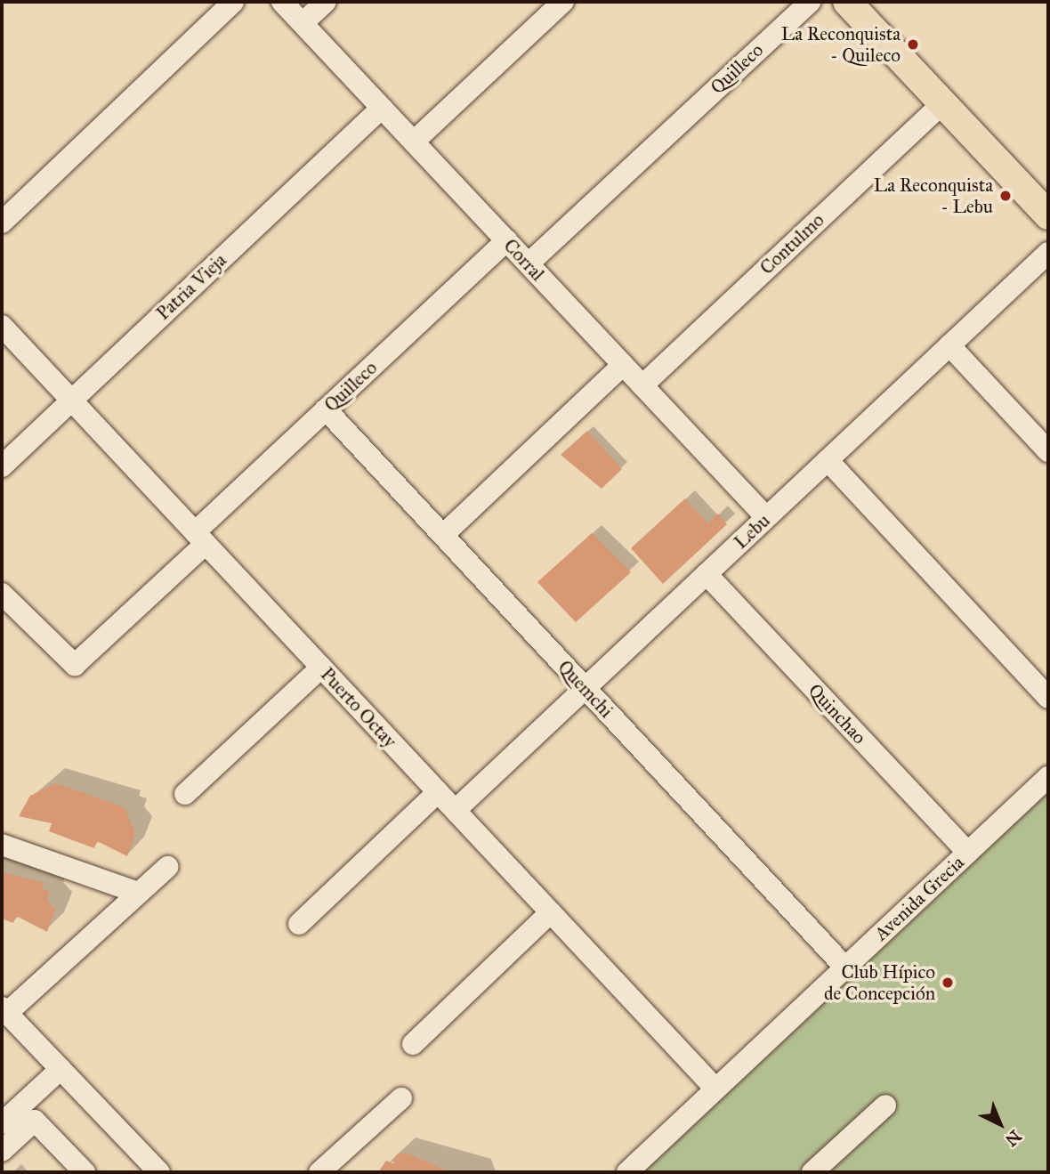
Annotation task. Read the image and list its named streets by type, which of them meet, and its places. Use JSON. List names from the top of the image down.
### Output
{
  "streets": {
    "street": [
      "Quilleco",
      "Contulmo",
      "Corral",
      "Patria Vieja",
      "Lebu",
      "Quemchi",
      "Puerto Octay",
      "Quinchao",
      "Avenida Grecia"
    ]
  },
  "crossings": [
    ["Quilleco", "Corral"],
    ["Quilleco", "Quemchi"],
    ["Quilleco", "Puerto Octay"],
    ["Contulmo", "Corral"],
    ["Corral", "Patria Vieja"],
    ["Corral", "Lebu"],
    ["Patria Vieja", "Puerto Octay"],
    ["Lebu", "Quemchi"],
    ["Lebu", "Puerto Octay"],
    ["Lebu", "Quinchao"],
    ["Quemchi", "Avenida Grecia"],
    ["Puerto Octay", "Avenida Grecia"],
    ["Quinchao", "Avenida Grecia"]
  ],
  "places": ["La Reconquista - Quileco", "La Reconquista - Lebu", "Club Hípico de Concepción"],
  "north": "bottom right"
}
